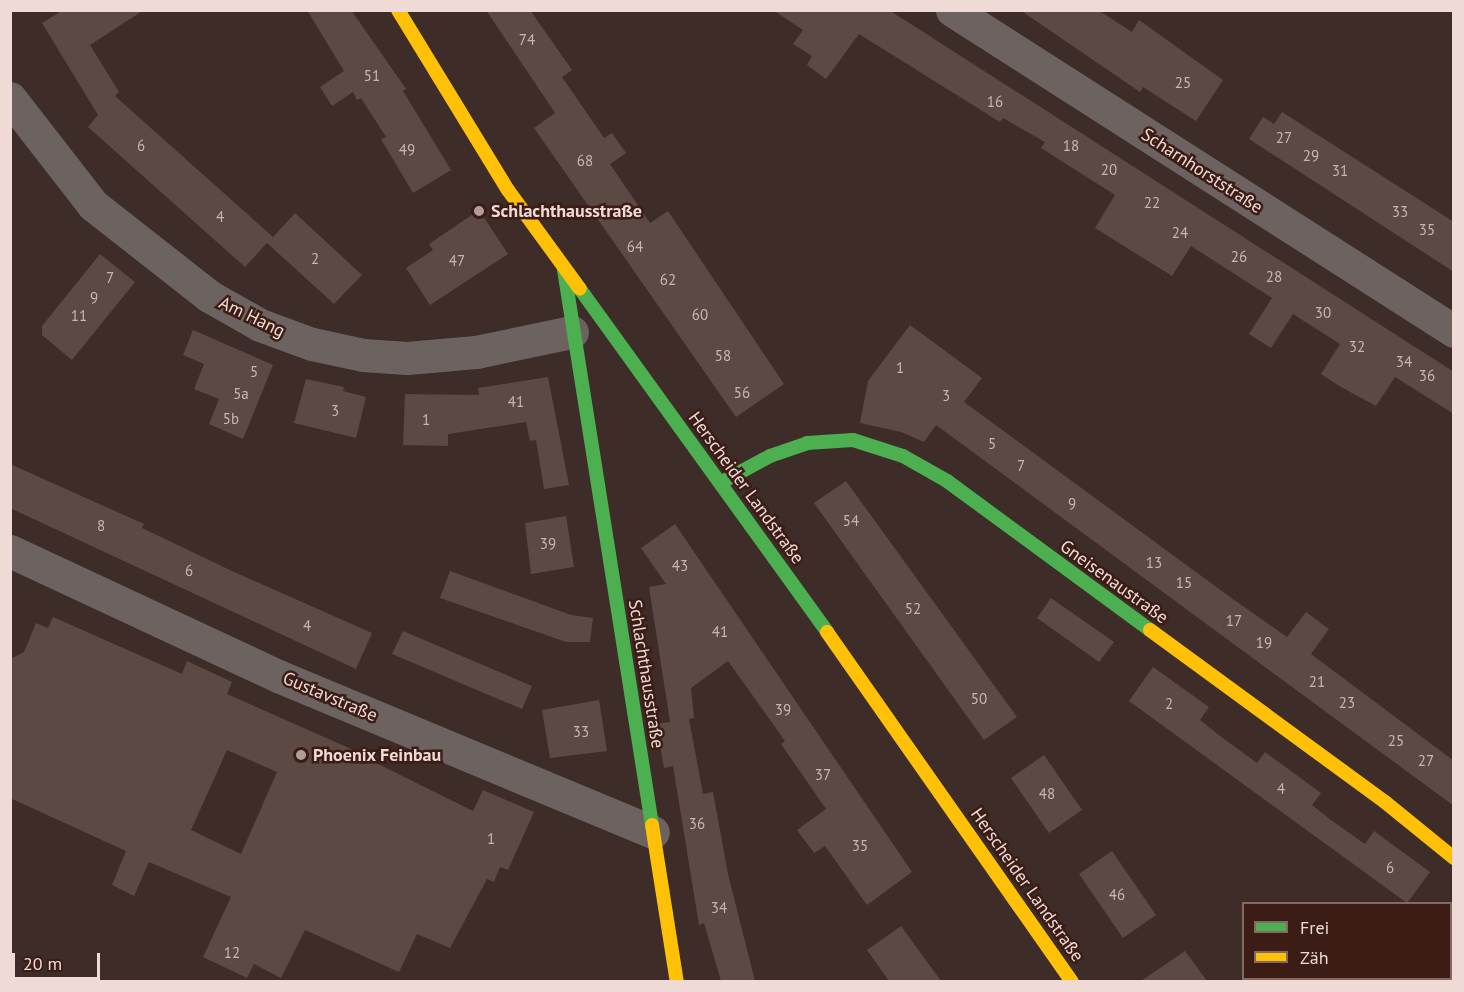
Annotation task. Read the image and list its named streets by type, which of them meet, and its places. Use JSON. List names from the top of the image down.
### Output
{
  "streets": {
    "street": [
      "Scharnhorststraße",
      "Am Hang",
      "Herscheider Landstraße",
      "Gneisenaustraße",
      "Schlachthausstraße",
      "Gustavstraße"
    ]
  },
  "crossings": [
    ["Am Hang", "Schlachthausstraße"],
    ["Herscheider Landstraße", "Gneisenaustraße"],
    ["Herscheider Landstraße", "Schlachthausstraße"],
    ["Schlachthausstraße", "Gustavstraße"]
  ],
  "places": ["Schlachthausstraße", "Phoenix Feinbau"],
  "house_numbers": [
    "74",
    "51",
    "25",
    "16",
    "27",
    "6",
    "18",
    "49",
    "29",
    "68",
    "20",
    "31",
    "22",
    "33",
    "4",
    "35",
    "24",
    "64",
    "26",
    "2",
    "47",
    "28",
    "7",
    "62",
    "9",
    "30",
    "60",
    "11",
    "32",
    "58",
    "34",
    "1",
    "5",
    "36",
    "56",
    "5a",
    "3",
    "41",
    "3",
    "5b",
    "1",
    "5",
    "7",
    "9",
    "54",
    "8",
    "39",
    "13",
    "43",
    "6",
    "15",
    "52",
    "17",
    "4",
    "41",
    "19",
    "21",
    "50",
    "23",
    "2",
    "39",
    "33",
    "25",
    "27",
    "37",
    "4",
    "48",
    "36",
    "1",
    "35",
    "6",
    "46",
    "34",
    "12"
  ],
  "legend": ["Frei", "Zäh"],
  "scale_bar": "20 m"
}
